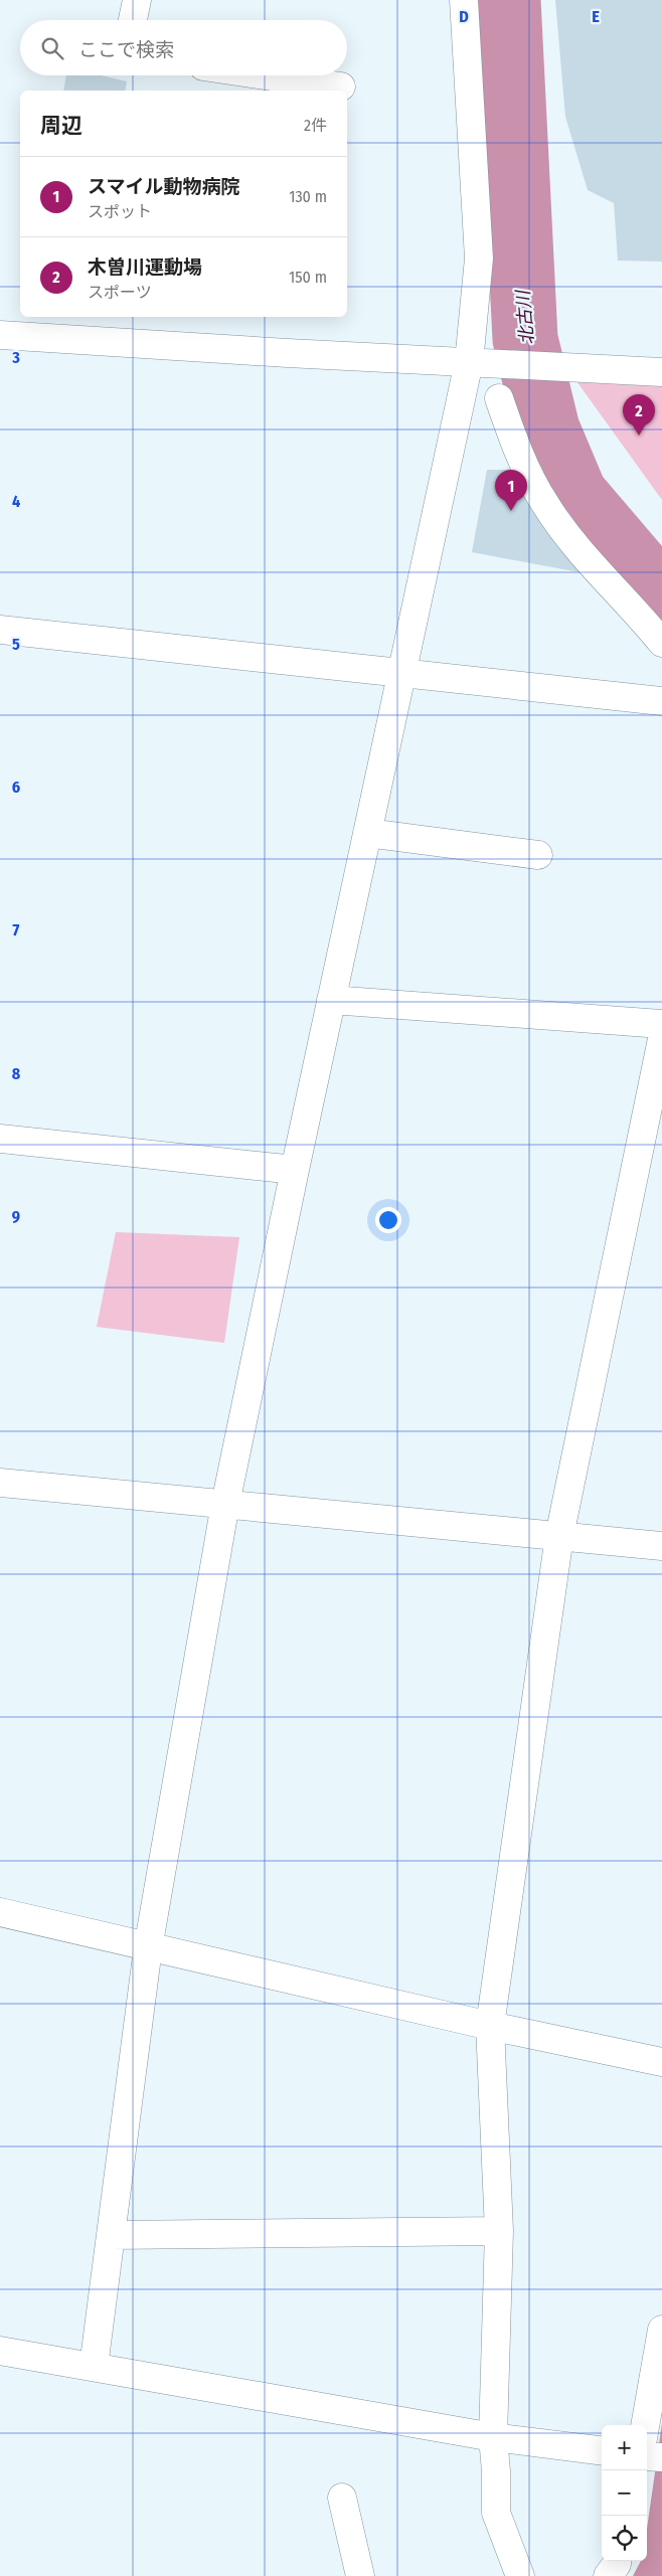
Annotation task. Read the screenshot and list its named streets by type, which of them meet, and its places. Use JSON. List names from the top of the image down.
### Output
{
  "water": ["北古川"],
  "page": {
    "search": "ここで検索",
    "heading": ["周辺", "2件"],
    "list": [
      {
        "mark": "1",
        "name": "スマイル動物病院",
        "note": "スポット",
        "value": "130 m"
      },
      {
        "mark": "2",
        "name": "木曽川運動場",
        "note": "スポーツ",
        "value": "150 m"
      }
    ],
    "pins": ["2", "1"],
    "map_buttons": ["+", "−"]
  },
  "grid": {
    "columns": ["D", "E"],
    "rows": [
      "3",
      "4",
      "5",
      "6",
      "7",
      "8",
      "9"
    ]
  }
}
